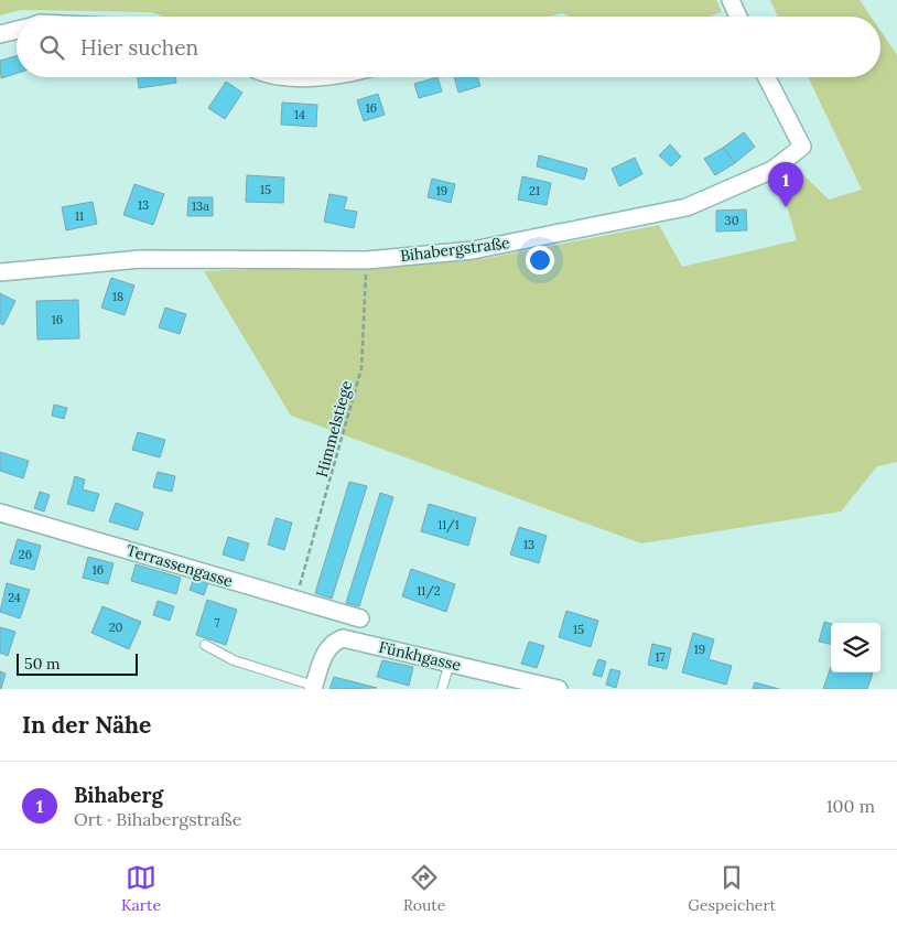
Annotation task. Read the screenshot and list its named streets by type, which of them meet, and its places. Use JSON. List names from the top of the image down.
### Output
{
  "streets": {
    "street": ["Bihabergstraße", "Terrassengasse", "Fünkhgasse"],
    "path": ["Himmelstiege"]
  },
  "crossings": [
    ["Bihabergstraße", "Himmelstiege"],
    ["Himmelstiege", "Terrassengasse"]
  ],
  "house_numbers": [
    "16",
    "14",
    "15",
    "19",
    "21",
    "13",
    "13a",
    "11",
    "30",
    "18",
    "16",
    "11/1",
    "13",
    "26",
    "16",
    "11/2",
    "24",
    "7",
    "20",
    "15",
    "19",
    "17"
  ],
  "scale_bar": "50 m",
  "page": {
    "search": "Hier suchen",
    "pins": "1",
    "scale": "50 m",
    "heading": "In der Nähe",
    "list": [
      {
        "mark": "1",
        "name": "Bihaberg",
        "note": "Ort · Bihabergstraße",
        "value": "100 m"
      }
    ],
    "nav": ["Karte", "Route", "Gespeichert"]
  }
}
